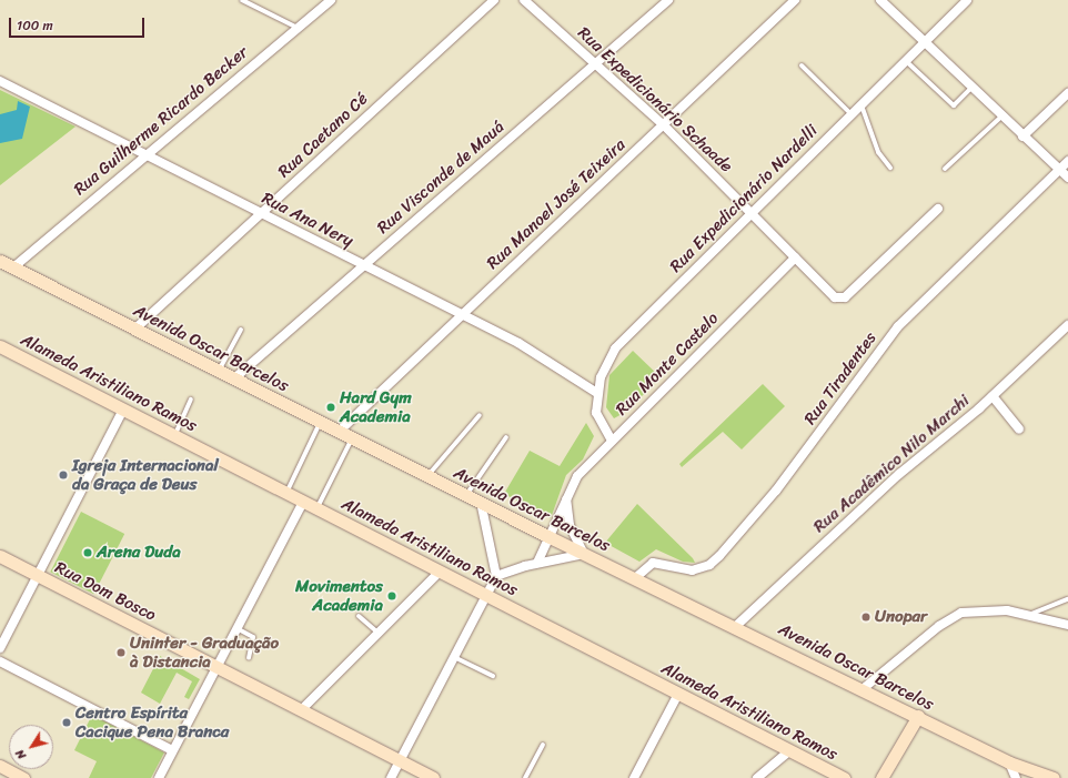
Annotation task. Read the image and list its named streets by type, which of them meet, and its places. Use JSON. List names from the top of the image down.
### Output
{
  "streets": {
    "main road": ["Avenida Oscar Barcelos", "Alameda Aristiliano Ramos", "Rua Dom Bosco"],
    "street": [
      "Rua Expedicionário Schaade",
      "Rua Guilherme Ricardo Becker",
      "Rua Caetano Cé",
      "Rua Visconde de Mauá",
      "Rua Expedicionário Nardelli",
      "Rua Manoel José Teixeira",
      "Rua Ana Nery",
      "Rua Monte Castelo",
      "Rua Tiradentes",
      "Rua Acadêmico Nilo Marchi"
    ]
  },
  "crossings": [
    ["Rua Expedicionário Schaade", "Rua Visconde de Mauá"],
    ["Rua Expedicionário Schaade", "Rua Expedicionário Nardelli"],
    ["Rua Expedicionário Schaade", "Rua Manoel José Teixeira"],
    ["Rua Expedicionário Schaade", "Rua Monte Castelo"],
    ["Rua Guilherme Ricardo Becker", "Rua Ana Nery"],
    ["Rua Guilherme Ricardo Becker", "Avenida Oscar Barcelos"],
    ["Rua Caetano Cé", "Rua Ana Nery"],
    ["Rua Caetano Cé", "Avenida Oscar Barcelos"],
    ["Rua Visconde de Mauá", "Rua Ana Nery"],
    ["Rua Visconde de Mauá", "Avenida Oscar Barcelos"],
    ["Rua Expedicionário Nardelli", "Rua Ana Nery"],
    ["Rua Expedicionário Nardelli", "Rua Monte Castelo"],
    ["Rua Manoel José Teixeira", "Rua Ana Nery"],
    ["Rua Manoel José Teixeira", "Avenida Oscar Barcelos"],
    ["Avenida Oscar Barcelos", "Rua Monte Castelo"],
    ["Avenida Oscar Barcelos", "Rua Tiradentes"],
    ["Avenida Oscar Barcelos", "Rua Acadêmico Nilo Marchi"]
  ],
  "places": [
    "Hard Gym Academia",
    "Igreja Internacional da Graça de Deus",
    "Arena Duda",
    "Movimentos Academia",
    "Unopar",
    "Uninter - Graduação à Distancia",
    "Centro Espírita Cacique Pena Branca"
  ],
  "scale_bar": "100 m",
  "north": "bottom left"
}
